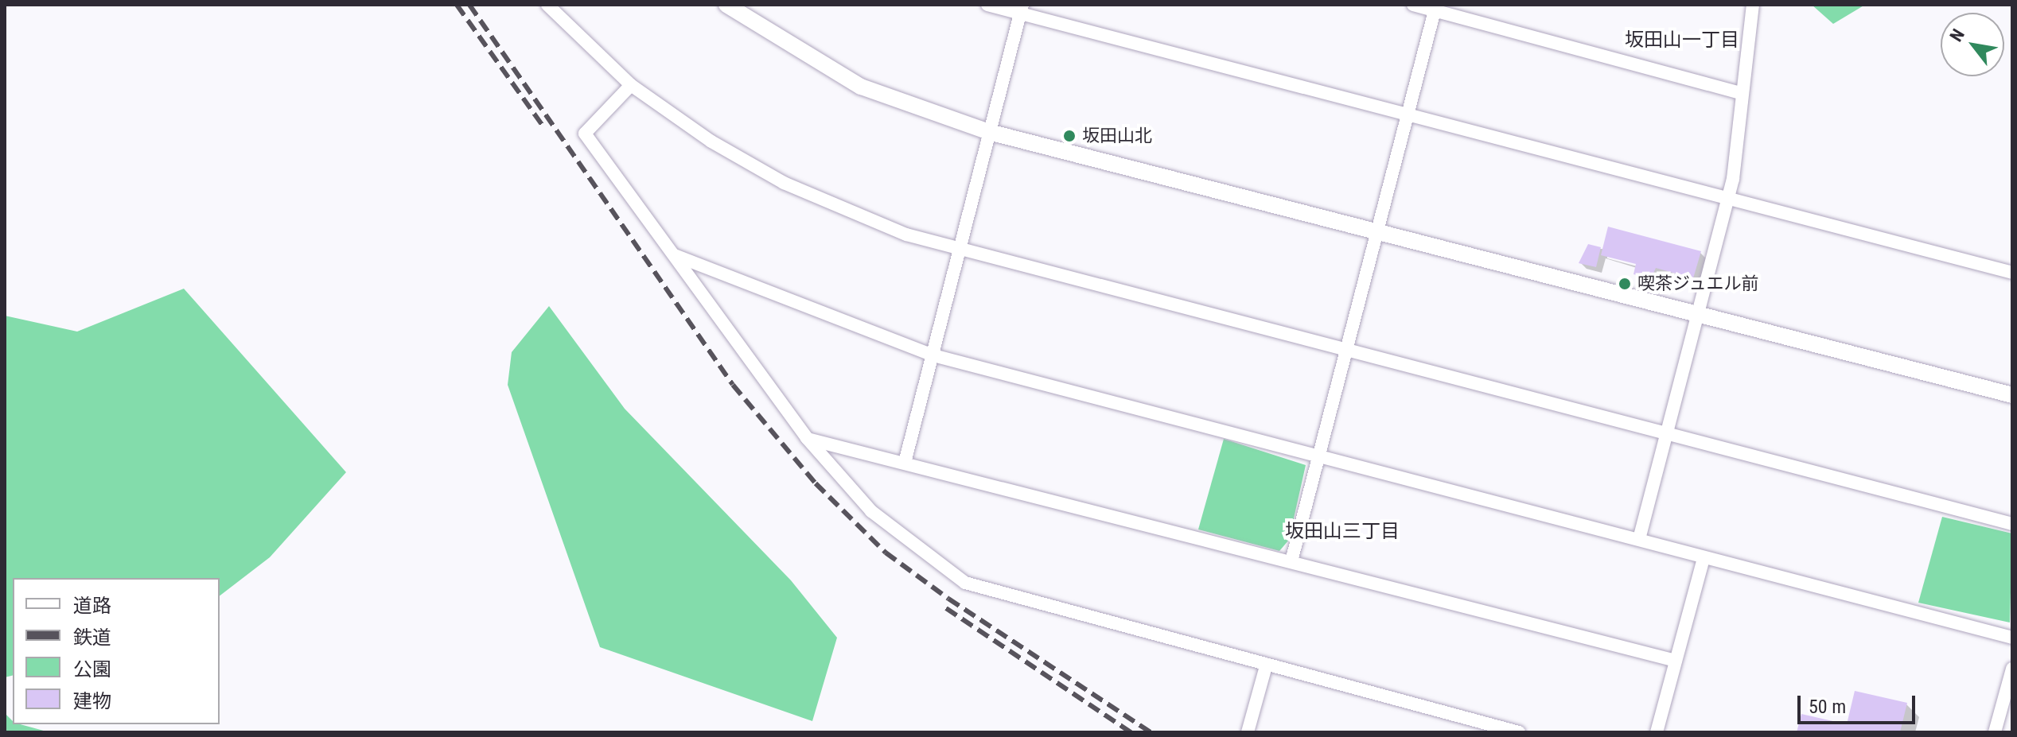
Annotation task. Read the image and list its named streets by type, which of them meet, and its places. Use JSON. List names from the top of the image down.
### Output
{
  "districts": ["坂田山一丁目", "坂田山三丁目"],
  "places": ["坂田山北", "喫茶ジュエル前"],
  "legend": [
    "道路",
    "鉄道",
    "公園",
    "建物"
  ],
  "scale_bar": "50 m",
  "north": "top left"
}
